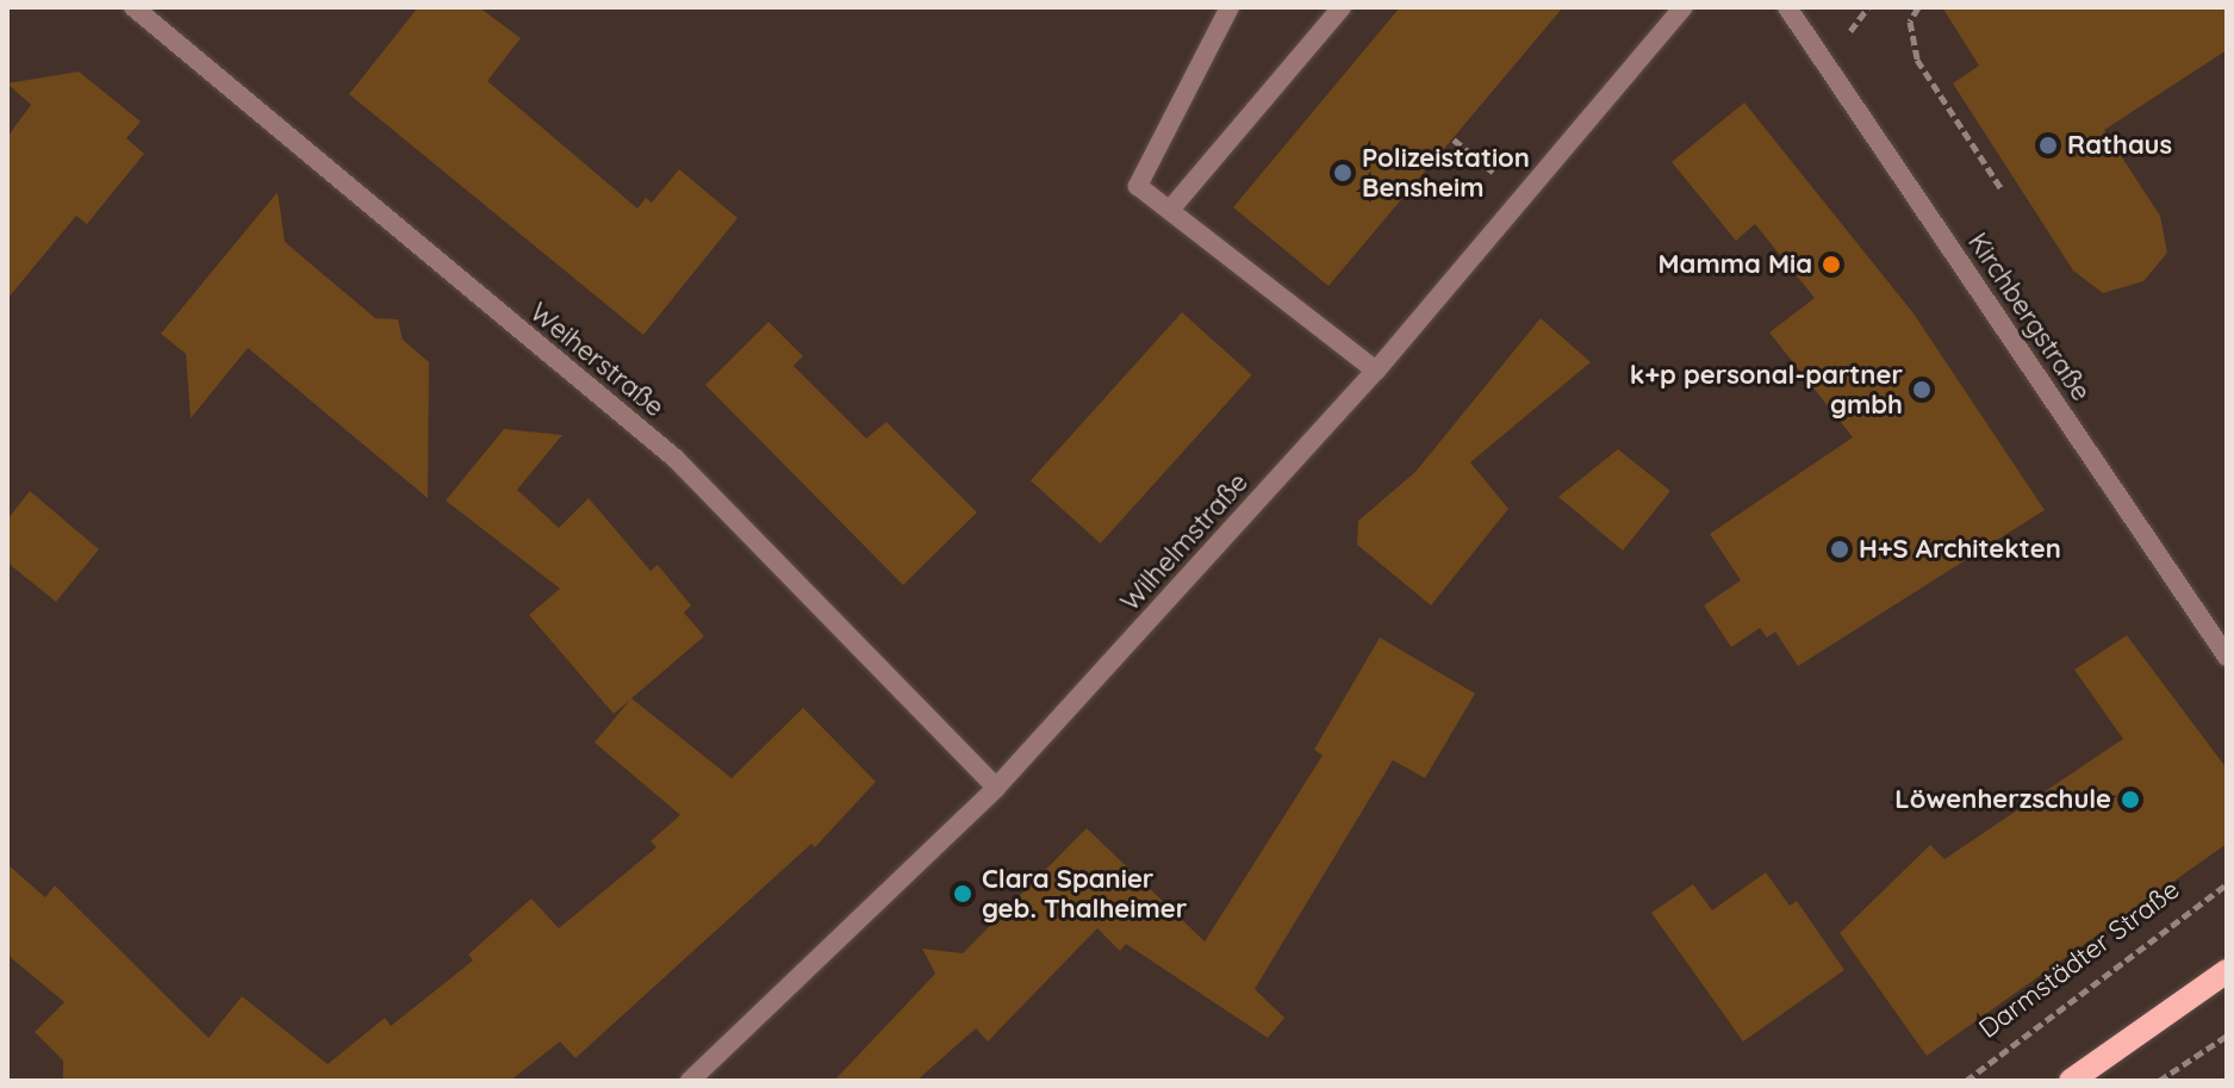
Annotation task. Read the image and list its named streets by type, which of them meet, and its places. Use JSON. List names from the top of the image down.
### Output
{
  "streets": {
    "street": ["Kirchbergstraße", "Weiherstraße", "Wilhelmstraße"],
    "path": ["Darmstädter Straße"]
  },
  "crossings": [
    ["Weiherstraße", "Wilhelmstraße"]
  ],
  "places": [
    "Rathaus",
    "Polizeistation Bensheim",
    "Mamma Mia",
    "k+p personal-partner gmbh",
    "H+S Architekten",
    "Löwenherzschule",
    "Clara Spanier geb. Thalheimer"
  ]
}
